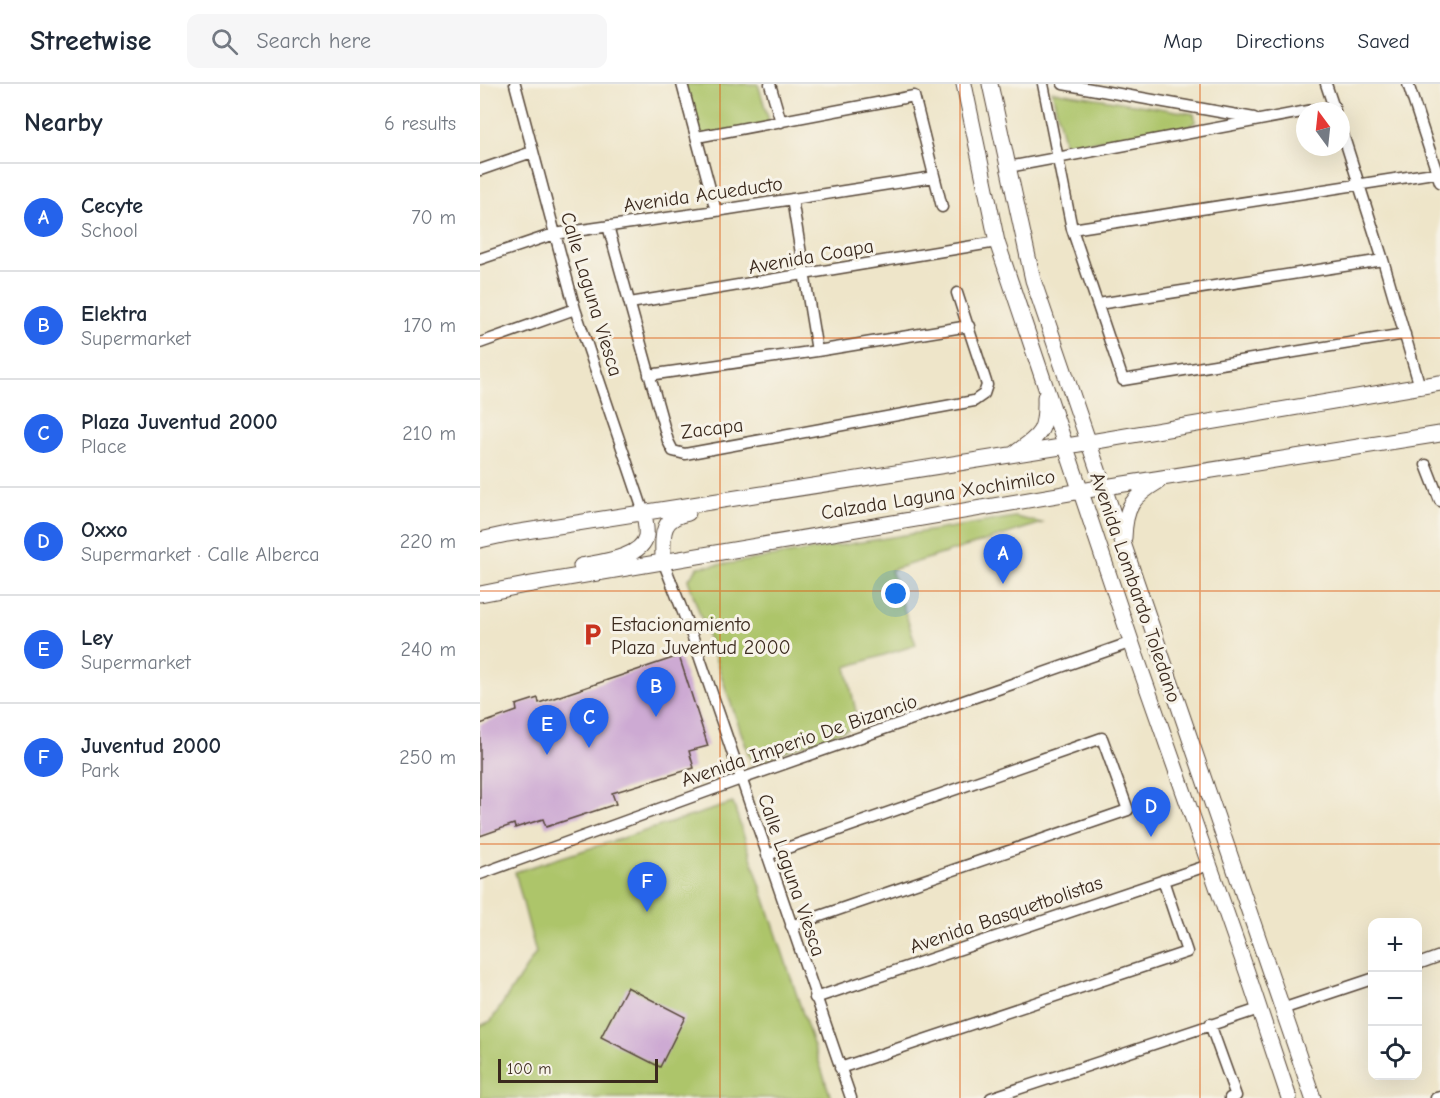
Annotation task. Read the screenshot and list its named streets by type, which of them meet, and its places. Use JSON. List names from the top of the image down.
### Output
{
  "streets": {
    "main road": ["Calzada Laguna Xochimilco", "Avenida Lombardo Toledano"],
    "street": [
      "Avenida Acueducto",
      "Avenida Coapa",
      "Calle Laguna Viesca",
      "Zacapa",
      "Avenida Imperio De Bizancio",
      "Avenida Basquetbolistas"
    ]
  },
  "crossings": [
    ["Avenida Acueducto", "Calle Laguna Viesca"],
    ["Avenida Acueducto", "Zacapa"],
    ["Avenida Coapa", "Zacapa"],
    ["Avenida Coapa", "Avenida Lombardo Toledano"],
    ["Calle Laguna Viesca", "Calzada Laguna Xochimilco"],
    ["Calle Laguna Viesca", "Avenida Imperio De Bizancio"],
    ["Calle Laguna Viesca", "Avenida Basquetbolistas"],
    ["Calzada Laguna Xochimilco", "Avenida Lombardo Toledano"],
    ["Avenida Lombardo Toledano", "Avenida Imperio De Bizancio"],
    ["Avenida Lombardo Toledano", "Avenida Basquetbolistas"]
  ],
  "places": {
    "parking": ["Estacionamiento Plaza Juventud 2000"]
  },
  "scale_bar": "100 m",
  "north": "top",
  "page": {
    "header": "Streetwise",
    "search": "Search here",
    "nav": ["Map", "Directions", "Saved"],
    "heading": ["Nearby", "6 results"],
    "list": [
      {
        "mark": "A",
        "name": "Cecyte",
        "note": "School",
        "value": "70 m"
      },
      {
        "mark": "B",
        "name": "Elektra",
        "note": "Supermarket",
        "value": "170 m"
      },
      {
        "mark": "C",
        "name": "Plaza Juventud 2000",
        "note": "Place",
        "value": "210 m"
      },
      {
        "mark": "D",
        "name": "Oxxo",
        "note": "Supermarket · Calle Alberca",
        "value": "220 m"
      },
      {
        "mark": "E",
        "name": "Ley",
        "note": "Supermarket",
        "value": "240 m"
      },
      {
        "mark": "F",
        "name": "Juventud 2000",
        "note": "Park",
        "value": "250 m"
      }
    ],
    "pins": [
      "A",
      "B",
      "C",
      "E",
      "D",
      "F"
    ],
    "map_buttons": ["+", "−"],
    "scale": "100 m"
  }
}
